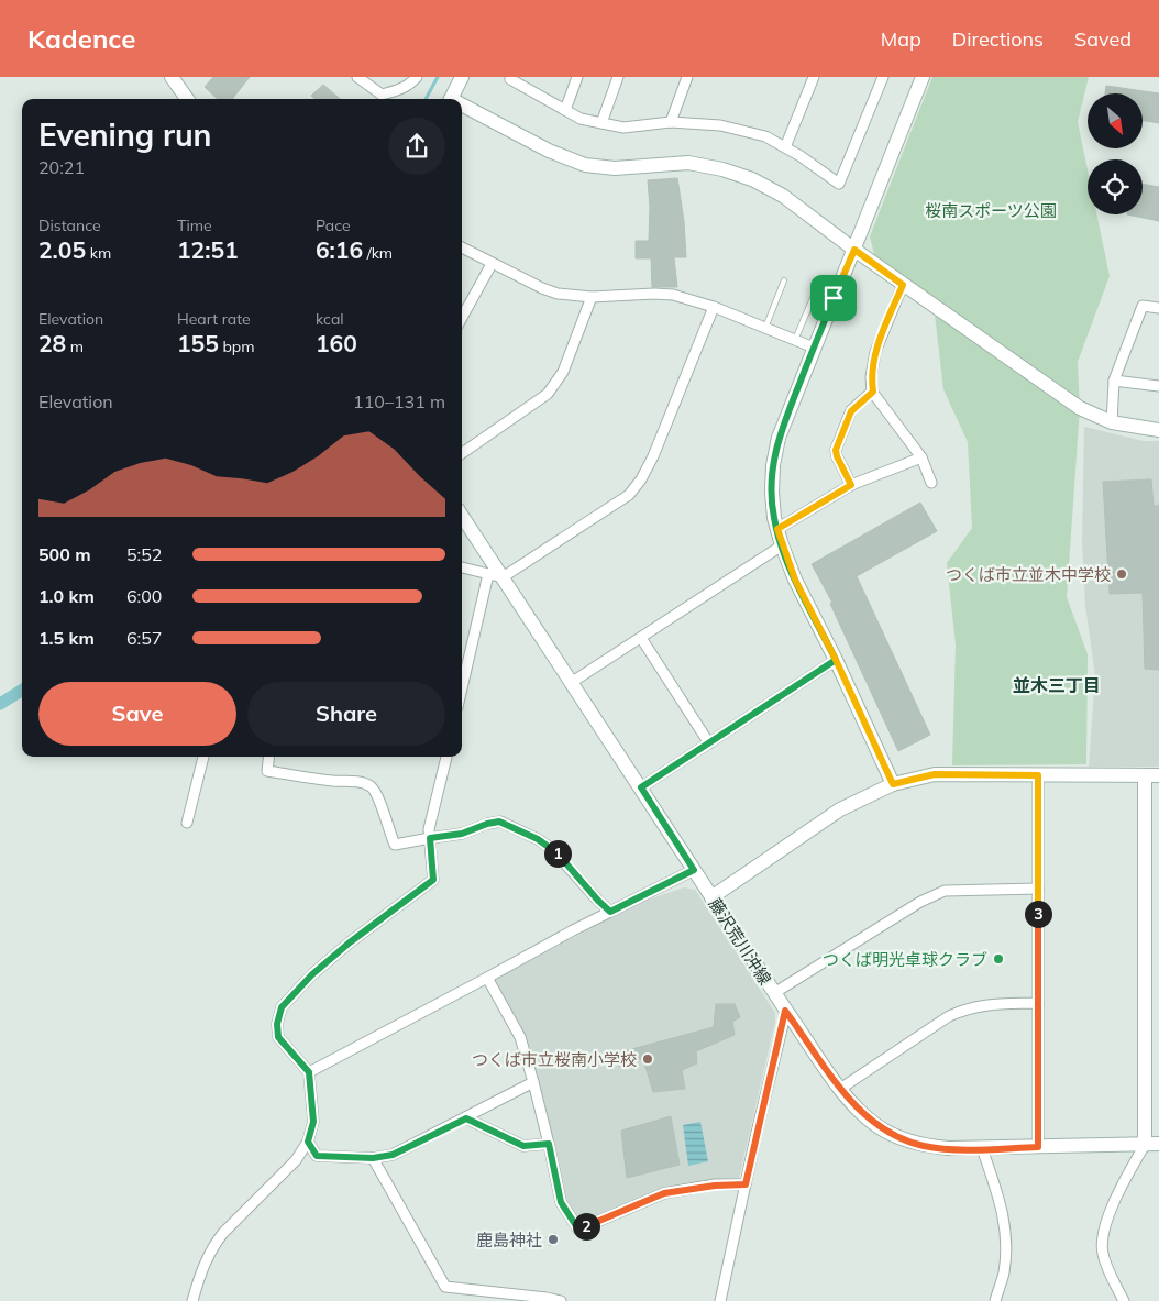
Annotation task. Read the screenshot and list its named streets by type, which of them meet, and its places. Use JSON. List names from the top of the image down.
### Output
{
  "streets": {
    "street": ["藤沢荒川沖線"]
  },
  "districts": ["並木三丁目"],
  "parks": ["桜南スポーツ公園"],
  "places": [
    "つくば市立並木中学校",
    "つくば明光卓球クラブ",
    "つくば市立桜南小学校",
    "鹿島神社"
  ],
  "north": "bottom right",
  "page": {
    "header": "Kadence",
    "nav": ["Map", "Directions", "Saved"],
    "heading": ["Evening run", "20:21"],
    "stats": [
      ["Distance", "2.05 km"],
      ["Time", "12:51"],
      ["Pace", "6:16 /km"],
      ["Elevation", "28 m"],
      ["Heart rate", "155 bpm"],
      ["kcal", "160"]
    ],
    "chart": ["Elevation", "110–131 m"],
    "list": [
      {
        "name": "500 m",
        "note": "5:52"
      },
      {
        "name": "1.0 km",
        "note": "6:00"
      },
      {
        "name": "1.5 km",
        "note": "6:57"
      }
    ],
    "buttons": ["Save", "Share"],
    "pins": ["1", "3", "2"]
  }
}
